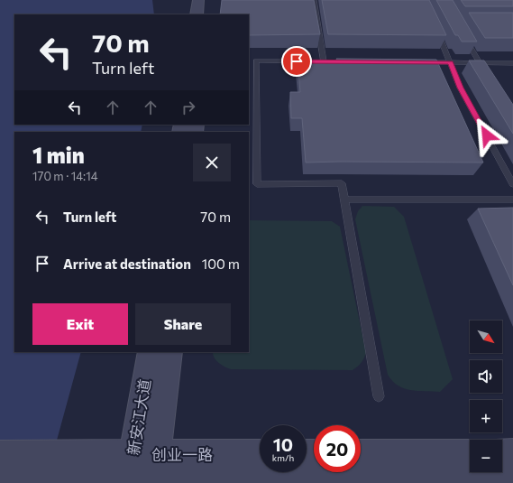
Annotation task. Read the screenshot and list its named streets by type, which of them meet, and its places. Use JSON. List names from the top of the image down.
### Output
{
  "streets": {
    "street": ["新安江大道", "创业一路"]
  },
  "crossings": [
    ["新安江大道", "创业一路"]
  ],
  "north": "bottom right",
  "page": {
    "turn": ["70 m", "Turn left"],
    "heading": ["1 min", "170 m · 14:14"],
    "list": [
      {
        "name": "Turn left",
        "value": "70 m"
      },
      {
        "name": "Arrive at destination",
        "value": "100 m"
      }
    ],
    "buttons": ["Exit", "Share"],
    "map_buttons": ["+", "−"],
    "speed": "10 km/h",
    "limit": "20"
  }
}
